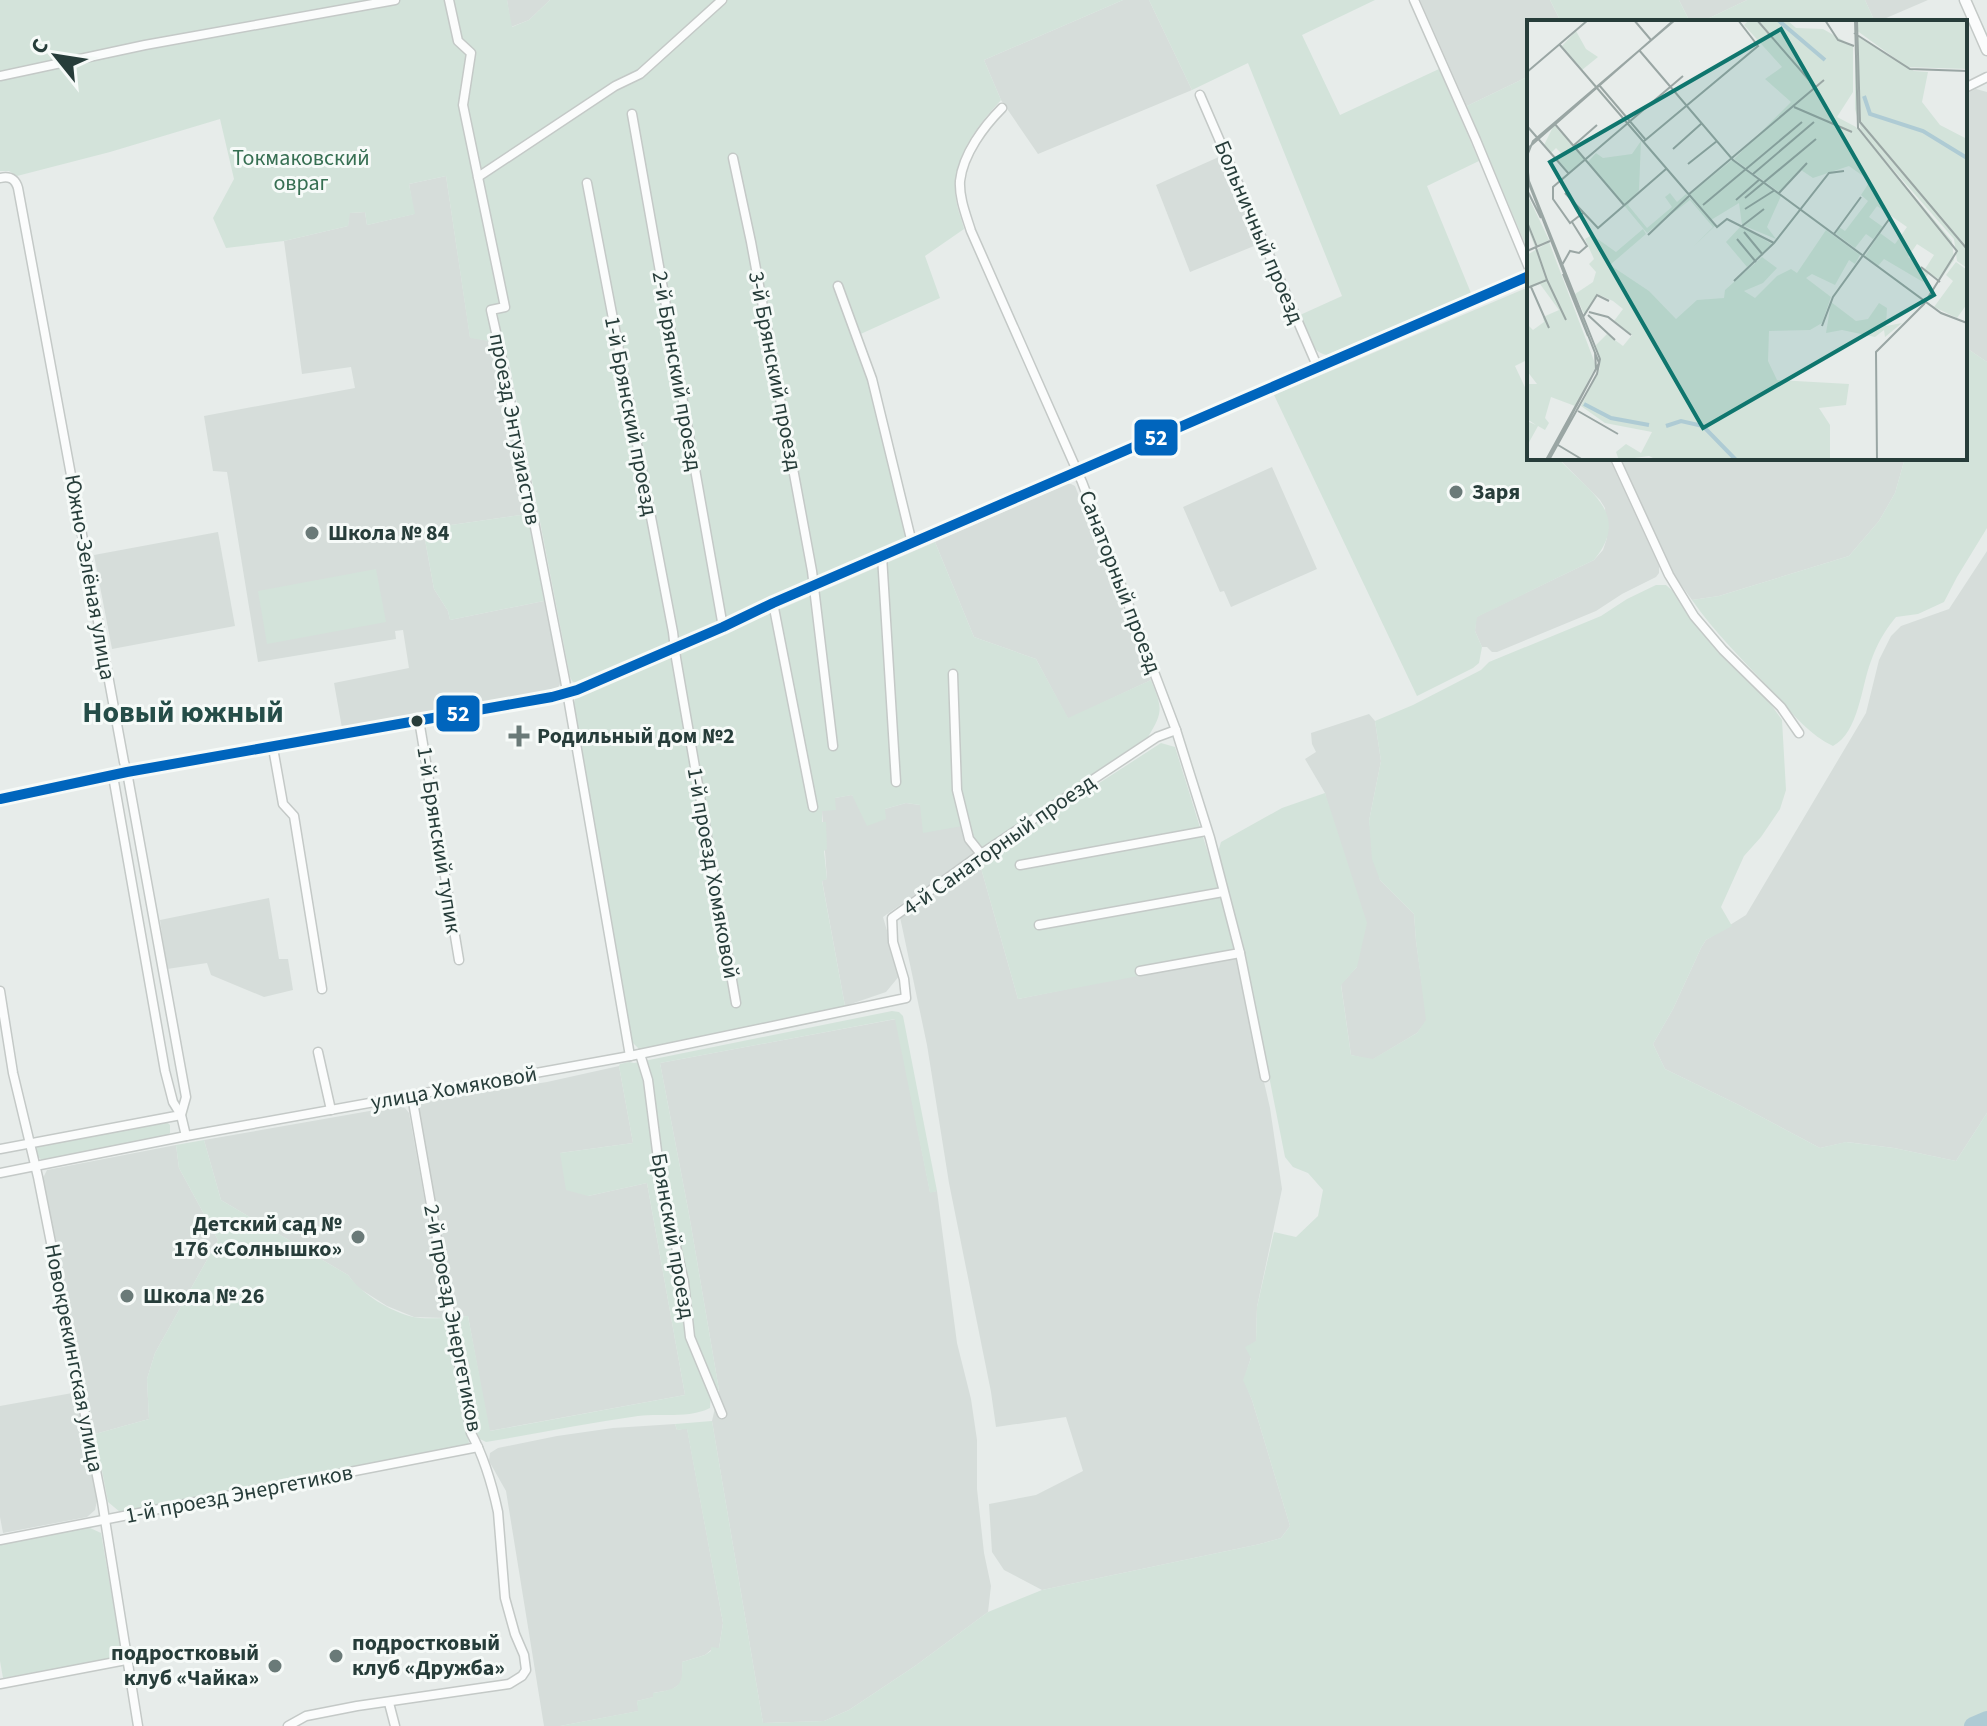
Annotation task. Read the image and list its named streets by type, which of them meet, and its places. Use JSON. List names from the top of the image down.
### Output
{
  "streets": {
    "street": [
      "Больничный проезд",
      "2-й Брянский проезд",
      "3-й Брянский проезд",
      "1-й Брянский проезд",
      "проезд Энтузиастов",
      "Южно-Зелёная улица",
      "Санаторный проезд",
      "1-й Брянский тупик",
      "4-й Санаторный проезд",
      "1-й проезд Хомяковой",
      "улица Хомяковой",
      "Брянский проезд",
      "2-й проезд Энергетиков",
      "Новокрекингская улица",
      "1-й проезд Энергетиков"
    ]
  },
  "crossings": [
    ["1-й Брянский проезд", "1-й проезд Хомяковой"],
    ["проезд Энтузиастов", "Брянский проезд"],
    ["Южно-Зелёная улица", "улица Хомяковой"],
    ["Санаторный проезд", "4-й Санаторный проезд"],
    ["4-й Санаторный проезд", "улица Хомяковой"],
    ["улица Хомяковой", "Брянский проезд"],
    ["улица Хомяковой", "2-й проезд Энергетиков"],
    ["улица Хомяковой", "Новокрекингская улица"],
    ["2-й проезд Энергетиков", "1-й проезд Энергетиков"],
    ["Новокрекингская улица", "1-й проезд Энергетиков"]
  ],
  "districts": ["Новый южный"],
  "parks": ["Токмаковский овраг"],
  "places": {
    "other": [
      "Заря",
      "Школа № 84",
      "Детский сад № 176 «Солнышко»",
      "Школа № 26",
      "подростковый клуб «Дружба»",
      "подростковый клуб «Чайка»"
    ],
    "health": ["Родильный дом №2"]
  },
  "lines": ["transit line 52"],
  "north": "top left"
}
